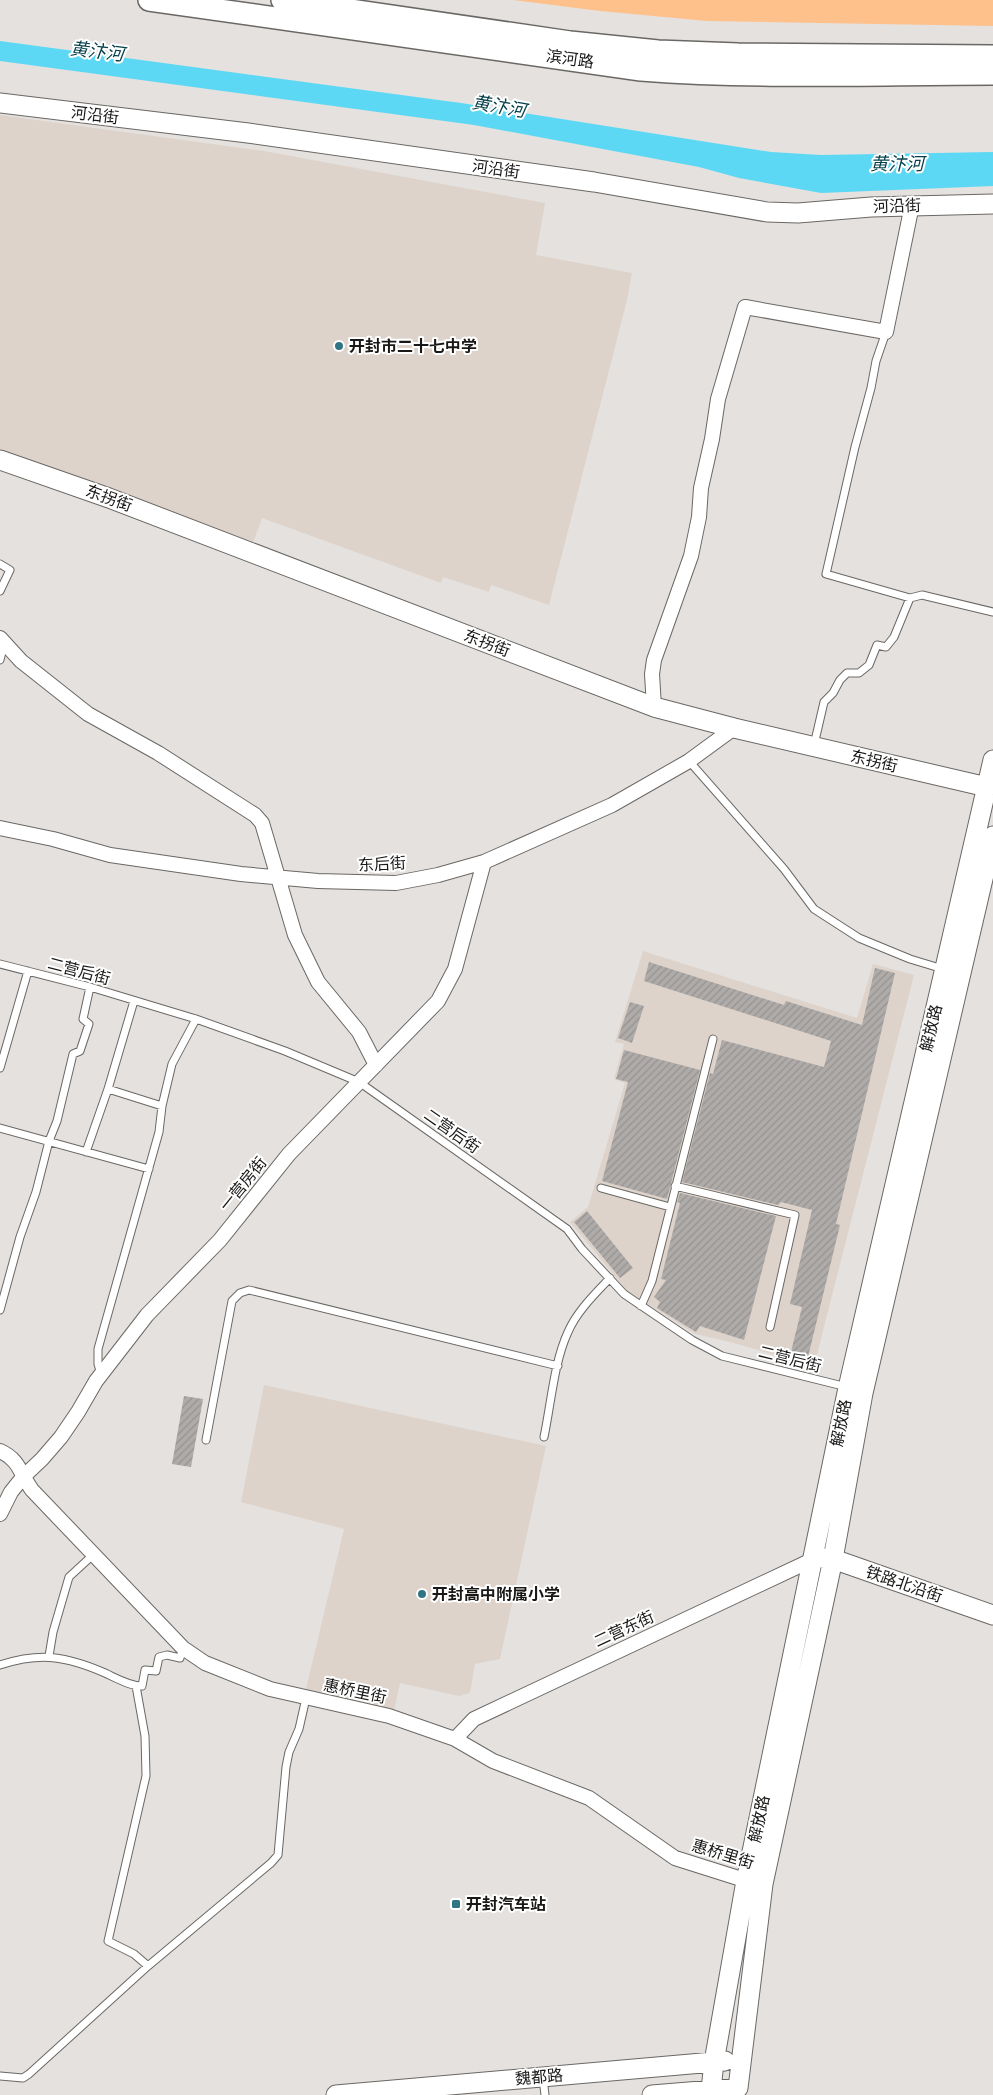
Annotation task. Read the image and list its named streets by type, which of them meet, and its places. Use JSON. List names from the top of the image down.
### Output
{
  "streets": {
    "main road": [
      "滨河路",
      "河沿街",
      "东拐街",
      "解放路",
      "铁路北沿街",
      "魏都路"
    ],
    "street": [
      "东后街",
      "一营房街",
      "二营东街",
      "惠桥里街"
    ],
    "lane": ["二营后街"]
  },
  "crossings": [
    ["东拐街", "东后街"],
    ["东拐街", "解放路"],
    ["东后街", "一营房街"],
    ["二营后街", "解放路"],
    ["二营后街", "一营房街"],
    ["解放路", "铁路北沿街"],
    ["解放路", "二营东街"],
    ["解放路", "惠桥里街"],
    ["解放路", "魏都路"],
    ["一营房街", "惠桥里街"],
    ["铁路北沿街", "二营东街"],
    ["二营东街", "惠桥里街"]
  ],
  "water": ["黄汴河"],
  "places": {
    "other": ["开封市二十七中学", "开封高中附属小学"],
    "transit": ["开封汽车站"]
  }
}
